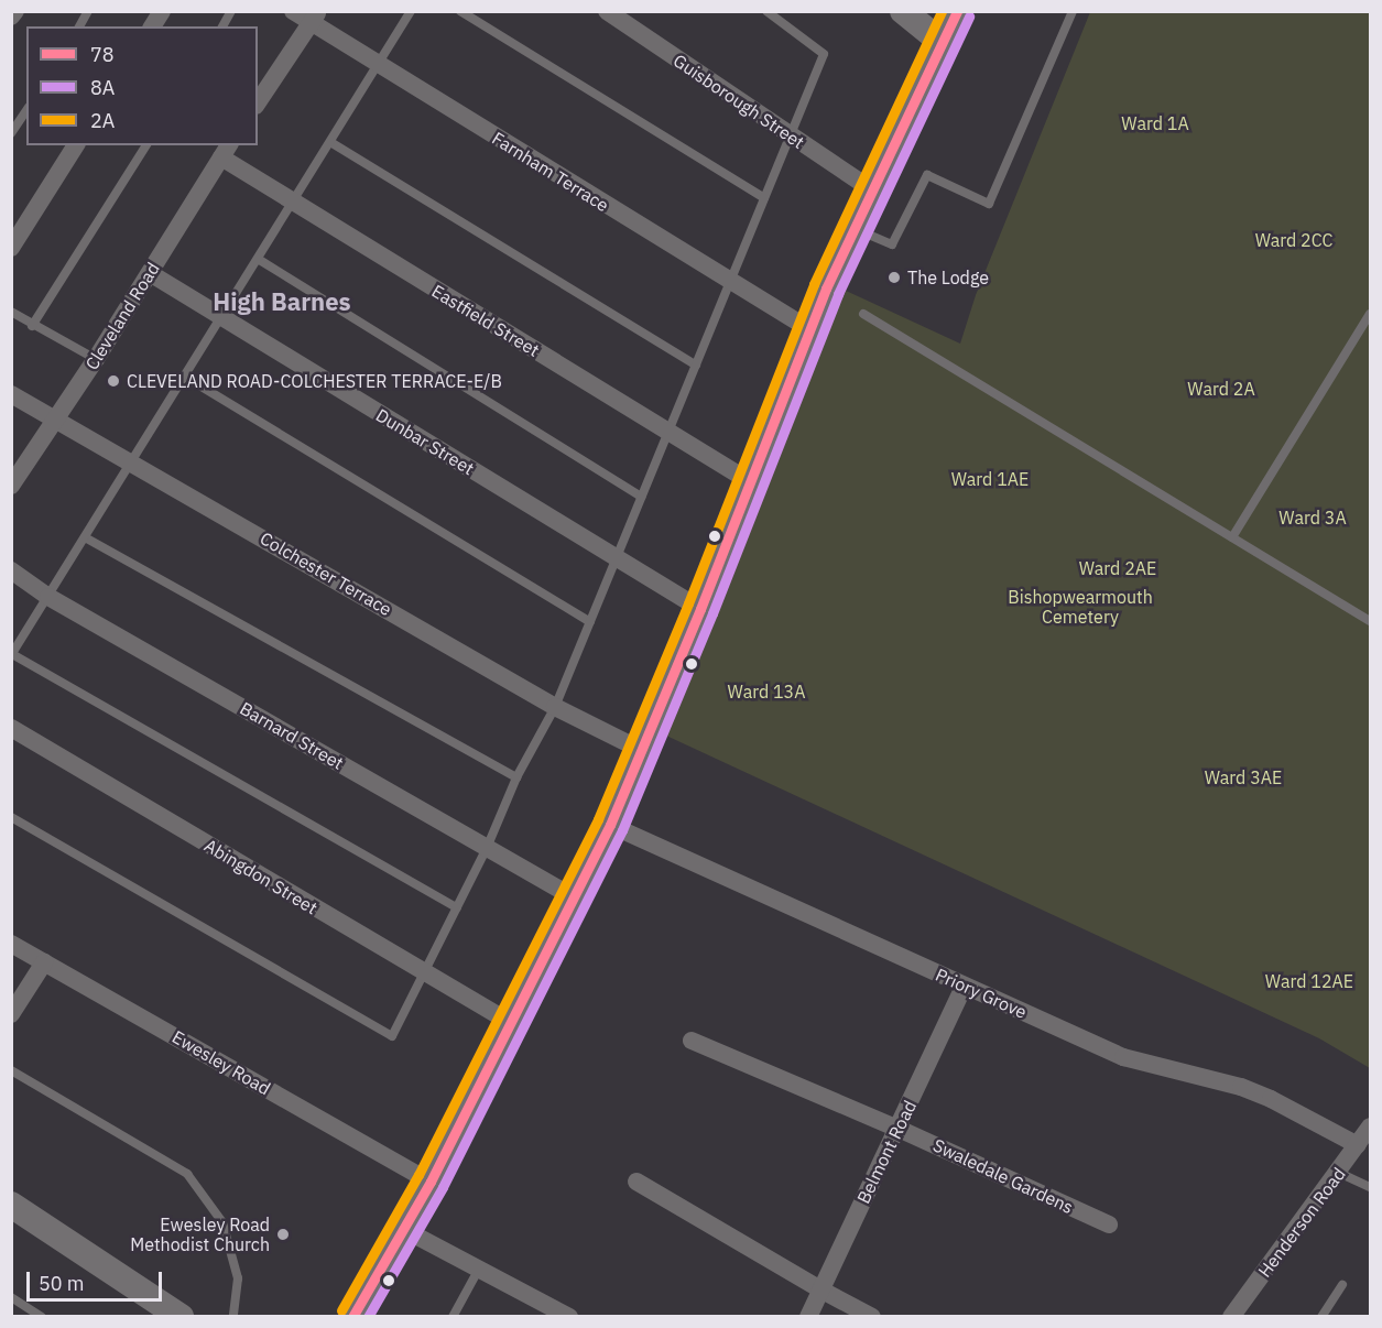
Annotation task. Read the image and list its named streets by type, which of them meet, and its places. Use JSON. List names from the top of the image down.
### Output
{
  "streets": {
    "street": [
      "Guisborough Street",
      "Farnham Terrace",
      "Cleveland Road",
      "Eastfield Street",
      "Dunbar Street",
      "Colchester Terrace",
      "Barnard Street",
      "Abingdon Street",
      "Priory Grove",
      "Ewesley Road",
      "Belmont Road",
      "Swaledale Gardens",
      "Henderson Road"
    ]
  },
  "crossings": [
    ["Cleveland Road", "Eastfield Street"],
    ["Cleveland Road", "Dunbar Street"],
    ["Cleveland Road", "Colchester Terrace"],
    ["Priory Grove", "Belmont Road"],
    ["Priory Grove", "Henderson Road"],
    ["Belmont Road", "Swaledale Gardens"]
  ],
  "districts": ["High Barnes"],
  "parks": [
    "Ward 1A",
    "Ward 2CC",
    "Ward 2A",
    "Ward 1AE",
    "Ward 3A",
    "Ward 2AE",
    "Bishopwearmouth Cemetery",
    "Ward 13A",
    "Ward 3AE",
    "Ward 12AE"
  ],
  "places": ["The Lodge", "CLEVELAND ROAD-COLCHESTER TERRACE-E/B", "Ewesley Road Methodist Church"],
  "lines": ["transit line 78", "transit line 2A", "transit line 8A"],
  "legend": ["78", "8A", "2A"],
  "scale_bar": "50 m"
}
